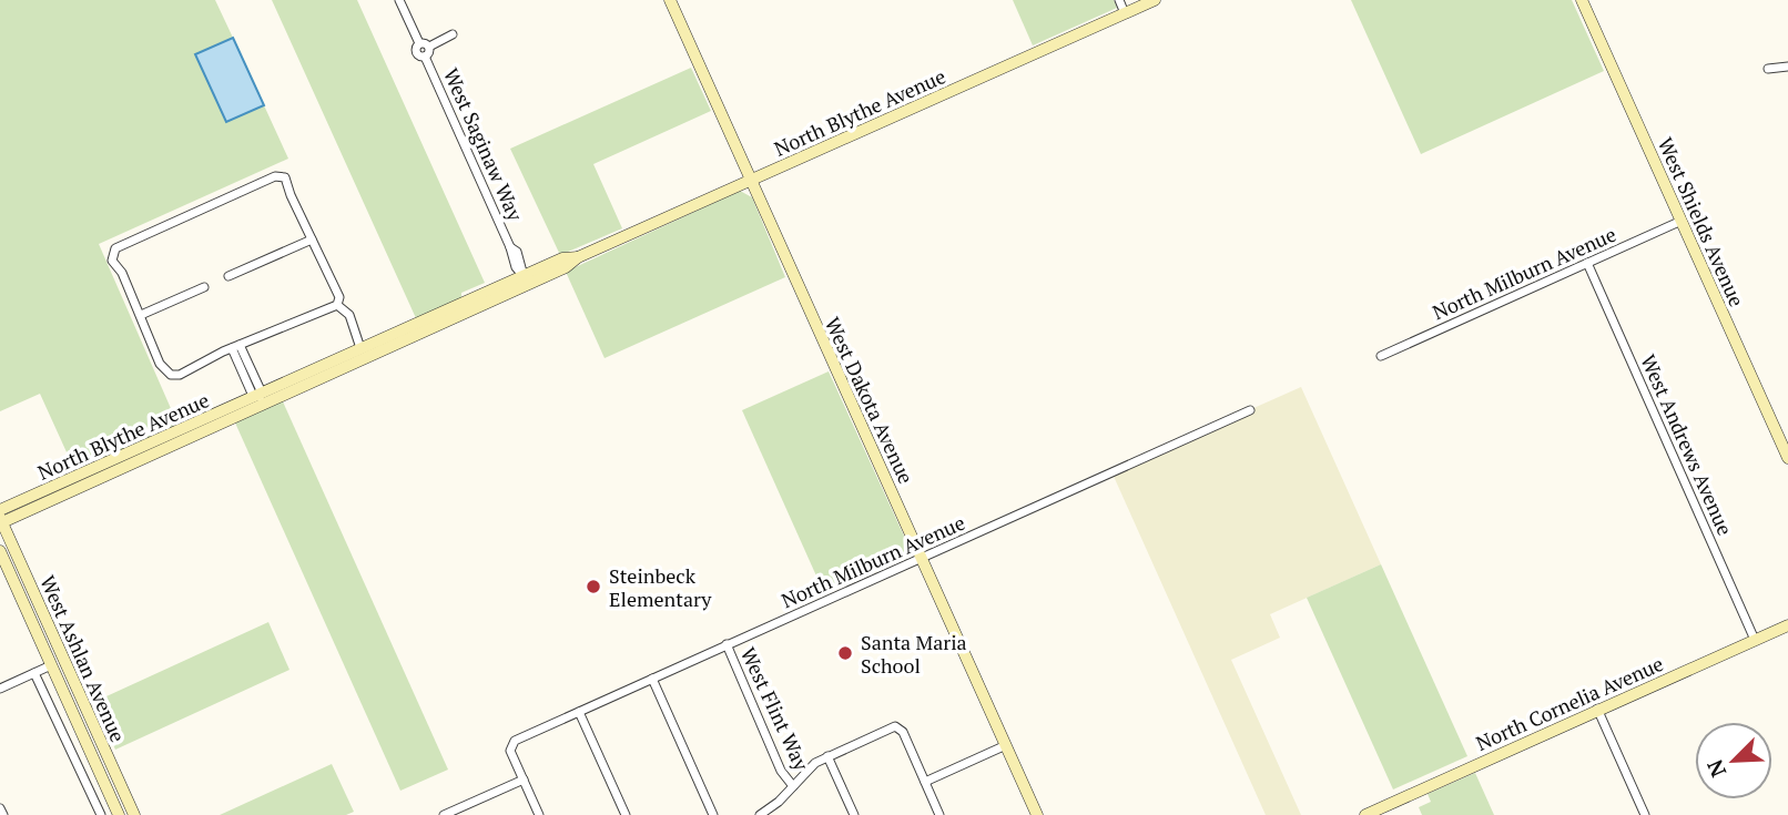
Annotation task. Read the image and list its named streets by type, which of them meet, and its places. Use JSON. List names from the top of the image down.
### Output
{
  "streets": {
    "street": [
      "North Blythe Avenue",
      "West Saginaw Way",
      "West Shields Avenue",
      "North Milburn Avenue",
      "West Dakota Avenue",
      "West Andrews Avenue",
      "West Ashlan Avenue",
      "North Cornelia Avenue",
      "West Flint Way"
    ]
  },
  "crossings": [
    ["North Blythe Avenue", "West Saginaw Way"],
    ["North Blythe Avenue", "West Dakota Avenue"],
    ["North Blythe Avenue", "West Ashlan Avenue"],
    ["West Shields Avenue", "North Milburn Avenue"],
    ["North Milburn Avenue", "West Dakota Avenue"],
    ["North Milburn Avenue", "West Andrews Avenue"],
    ["North Milburn Avenue", "West Flint Way"],
    ["West Andrews Avenue", "North Cornelia Avenue"]
  ],
  "places": ["Steinbeck Elementary", "Santa Maria School"],
  "north": "bottom left"
}
